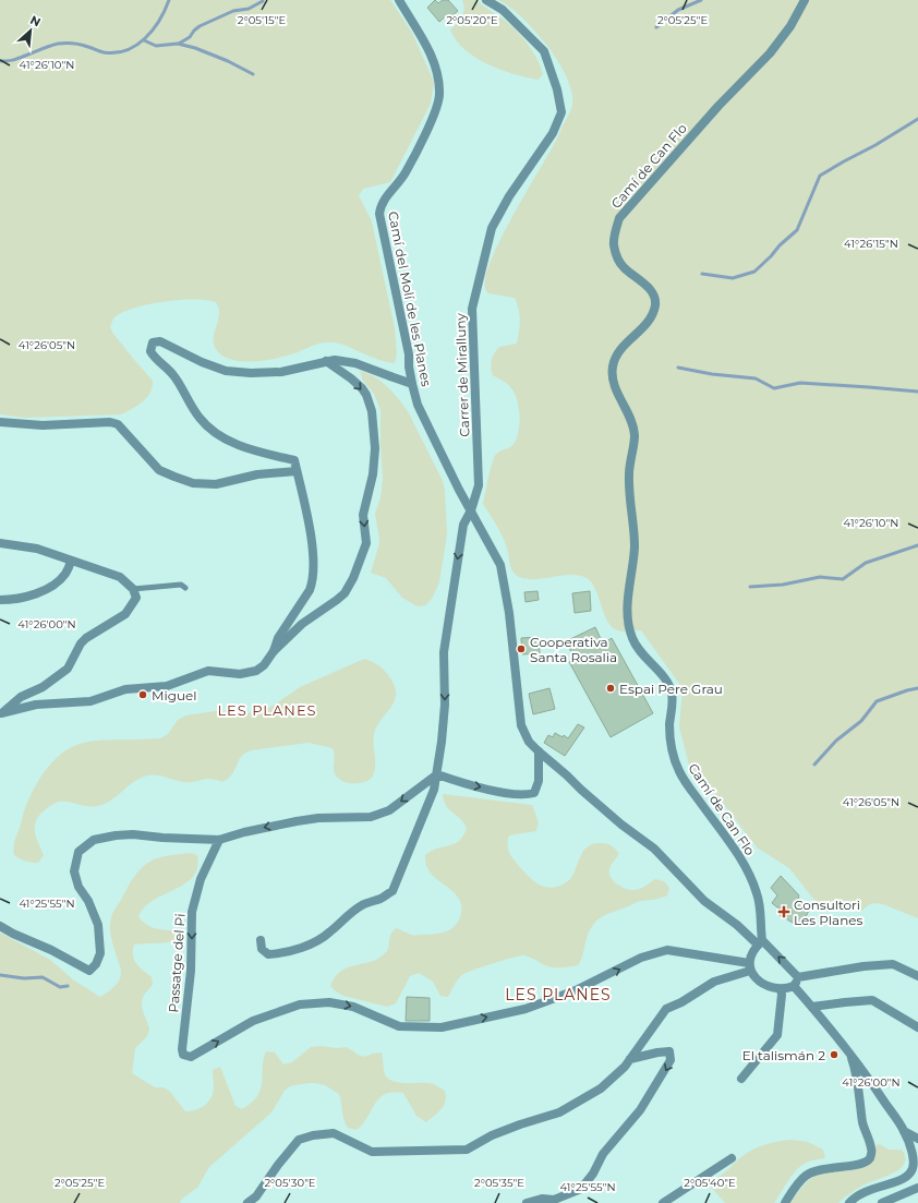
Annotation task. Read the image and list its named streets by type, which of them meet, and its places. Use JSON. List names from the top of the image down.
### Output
{
  "streets": {
    "street": [
      "Camí de Can Flo",
      "Camí del Molí de les Planes",
      "Carrer de Miralluny",
      "Passatge del Pi"
    ]
  },
  "crossings": [
    ["Camí de Can Flo", "Camí del Molí de les Planes"],
    ["Camí del Molí de les Planes", "Carrer de Miralluny"]
  ],
  "districts": ["LES PLANES", "LES PLANES"],
  "places": {
    "other": [
      "Cooperativa Santa Rosalia",
      "Espai Pere Grau",
      "Miguel",
      "El talismán 2"
    ],
    "health": ["Consultori Les Planes"]
  },
  "north": "top right",
  "coordinates": [
    "2°05'15\"E",
    "2°05'20\"E",
    "2°05'25\"E",
    "41°26'10\"N",
    "41°26'15\"N",
    "41°26'05\"N",
    "41°26'00\"N",
    "41°25'55\"N",
    "2°05'30\"E",
    "2°05'35\"E",
    "2°05'40\"E"
  ]
}
